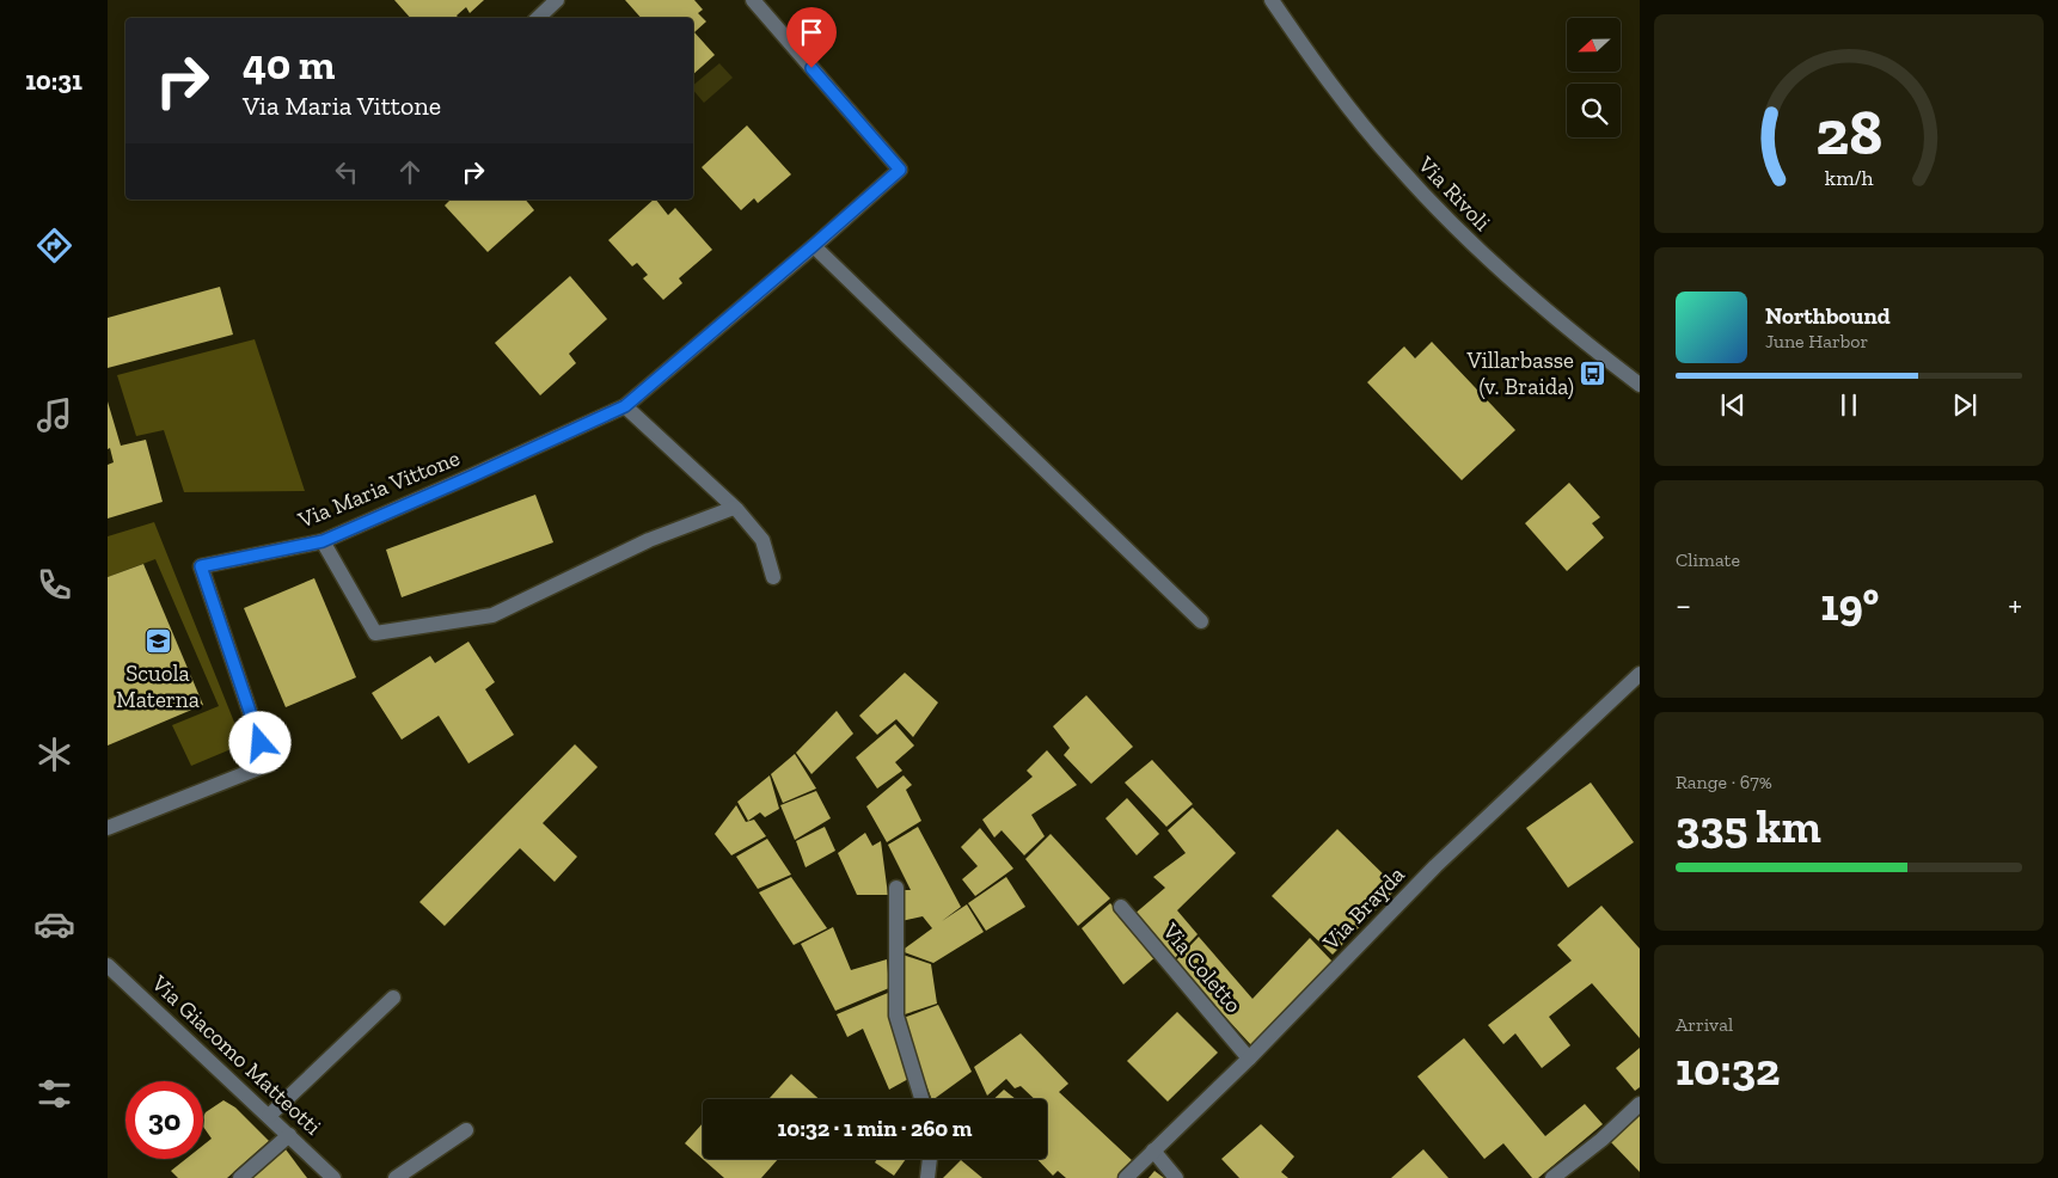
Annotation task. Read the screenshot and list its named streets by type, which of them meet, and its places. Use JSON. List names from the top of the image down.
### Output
{
  "streets": {
    "street": [
      "Via Rivoli",
      "Via Maria Vittone",
      "Via Brayda",
      "Via Coletto",
      "Via Giacomo Matteotti"
    ]
  },
  "crossings": [
    ["Via Brayda", "Via Coletto"]
  ],
  "places": {
    "bus stop": ["Villarbasse (v. Braida)"],
    "school or university": ["Scuola Materna"]
  },
  "north": "left",
  "page": {
    "tabs": "10:31",
    "turn": ["40 m", "Via Maria Vittone"],
    "song": ["Northbound", "June Harbor"],
    "tile": [
      "Climate",
      ["Range · 67%", "335 km"],
      ["Arrival", "10:32"]
    ],
    "heat": ["−", "19°", "+"],
    "limit": "30",
    "trip": "10:32 · 1 min · 260 m",
    "gauge": ["28", "km/h"]
  }
}
